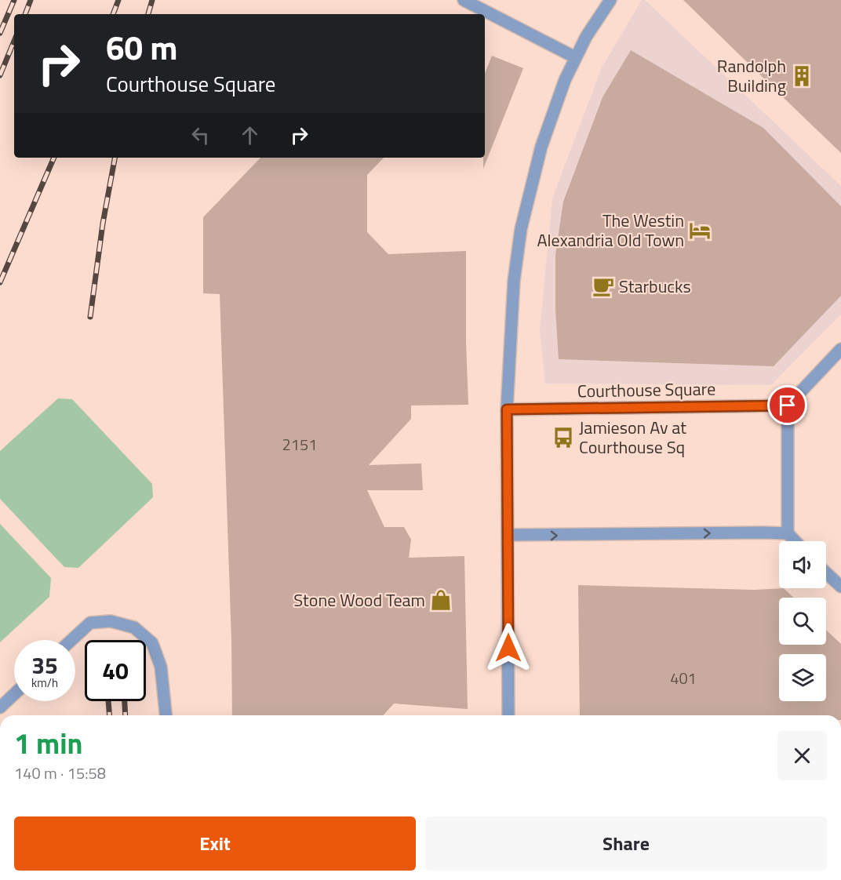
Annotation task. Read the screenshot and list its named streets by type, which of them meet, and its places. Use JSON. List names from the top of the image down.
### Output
{
  "streets": {
    "street": ["Courthouse Square"]
  },
  "places": {
    "building": ["Randolph Building"],
    "hotel": ["The Westin Alexandria Old Town"],
    "cafe": ["Starbucks"],
    "bus stop": ["Jamieson Av at Courthouse Sq"],
    "shop": ["Stone Wood Team"]
  },
  "house_numbers": ["2151", "401"],
  "page": {
    "turn": ["60 m", "Courthouse Square"],
    "speed": "35 km/h",
    "limit": "40",
    "heading": ["1 min", "140 m · 15:58"],
    "buttons": ["Exit", "Share"]
  }
}
